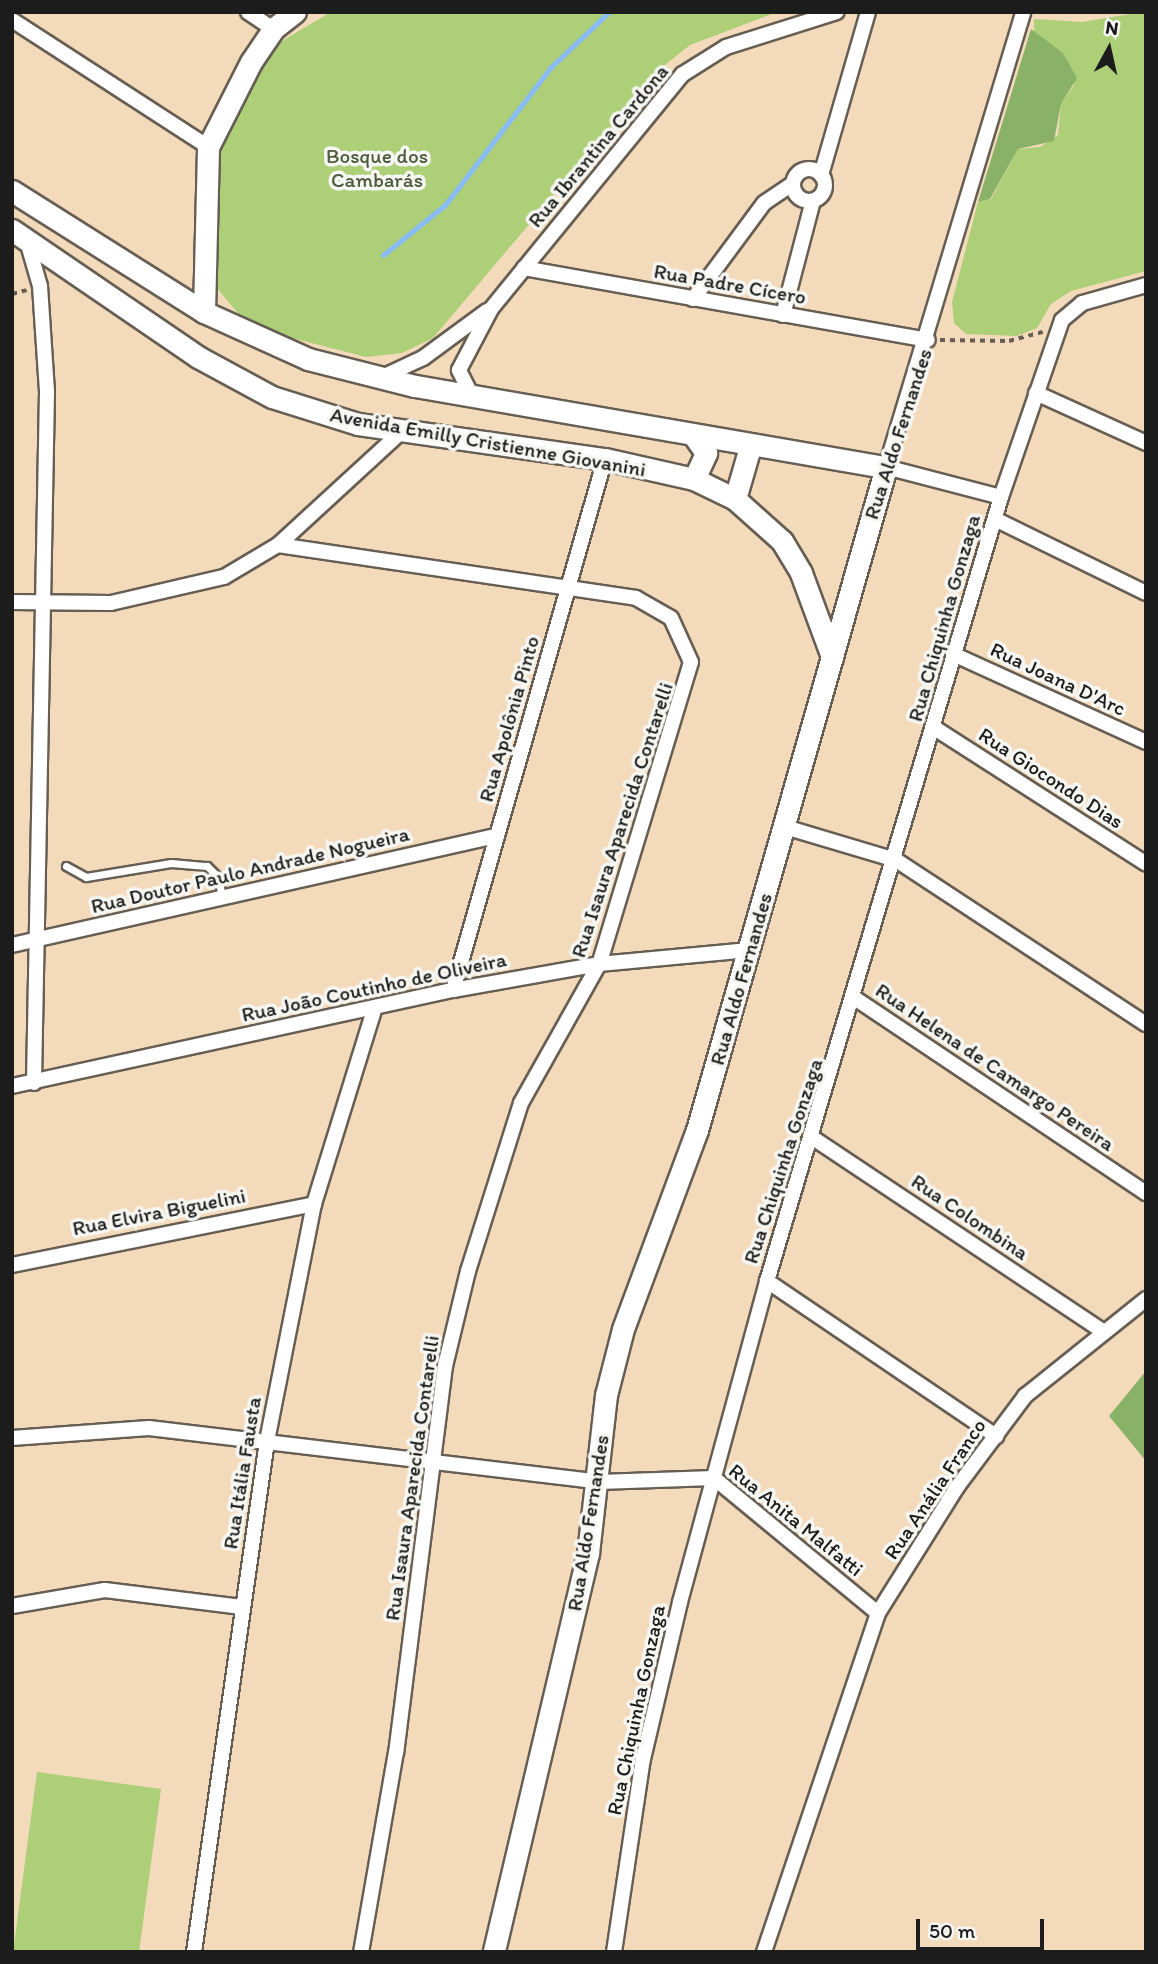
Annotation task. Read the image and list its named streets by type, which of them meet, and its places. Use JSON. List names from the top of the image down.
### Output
{
  "streets": {
    "street": [
      "Rua Ibrantina Cardona",
      "Rua Padre Cícero",
      "Rua Aldo Fernandes",
      "Avenida Emilly Cristienne Giovanini",
      "Rua Chiquinha Gonzaga",
      "Rua Joana D'Arc",
      "Rua Apolônia Pinto",
      "Rua Giocondo Dias",
      "Rua Isaura Aparecida Contarelli",
      "Rua Doutor Paulo Andrade Nogueira",
      "Rua João Coutinho de Oliveira",
      "Rua Helena de Camargo Pereira",
      "Rua Elvira Biguelini",
      "Rua Colombina",
      "Rua Itália Fausta",
      "Rua Anália Franco",
      "Rua Anita Malfatti"
    ]
  },
  "crossings": [
    ["Rua Ibrantina Cardona", "Rua Padre Cícero"],
    ["Rua Ibrantina Cardona", "Avenida Emilly Cristienne Giovanini"],
    ["Rua Padre Cícero", "Rua Aldo Fernandes"],
    ["Rua Aldo Fernandes", "Avenida Emilly Cristienne Giovanini"],
    ["Rua Aldo Fernandes", "Rua João Coutinho de Oliveira"],
    ["Rua Aldo Fernandes", "Rua Anita Malfatti"],
    ["Avenida Emilly Cristienne Giovanini", "Rua Apolônia Pinto"],
    ["Rua Chiquinha Gonzaga", "Rua Joana D'Arc"],
    ["Rua Chiquinha Gonzaga", "Rua Giocondo Dias"],
    ["Rua Chiquinha Gonzaga", "Rua Helena de Camargo Pereira"],
    ["Rua Chiquinha Gonzaga", "Rua Colombina"],
    ["Rua Chiquinha Gonzaga", "Rua Anita Malfatti"],
    ["Rua Apolônia Pinto", "Rua Isaura Aparecida Contarelli"],
    ["Rua Apolônia Pinto", "Rua Doutor Paulo Andrade Nogueira"],
    ["Rua Apolônia Pinto", "Rua João Coutinho de Oliveira"],
    ["Rua Isaura Aparecida Contarelli", "Rua João Coutinho de Oliveira"],
    ["Rua Isaura Aparecida Contarelli", "Rua Anita Malfatti"],
    ["Rua João Coutinho de Oliveira", "Rua Itália Fausta"],
    ["Rua Elvira Biguelini", "Rua Itália Fausta"],
    ["Rua Colombina", "Rua Anália Franco"],
    ["Rua Itália Fausta", "Rua Anita Malfatti"],
    ["Rua Anália Franco", "Rua Anita Malfatti"]
  ],
  "parks": ["Bosque dos Cambarás"],
  "scale_bar": "50 m",
  "north": "top"
}
